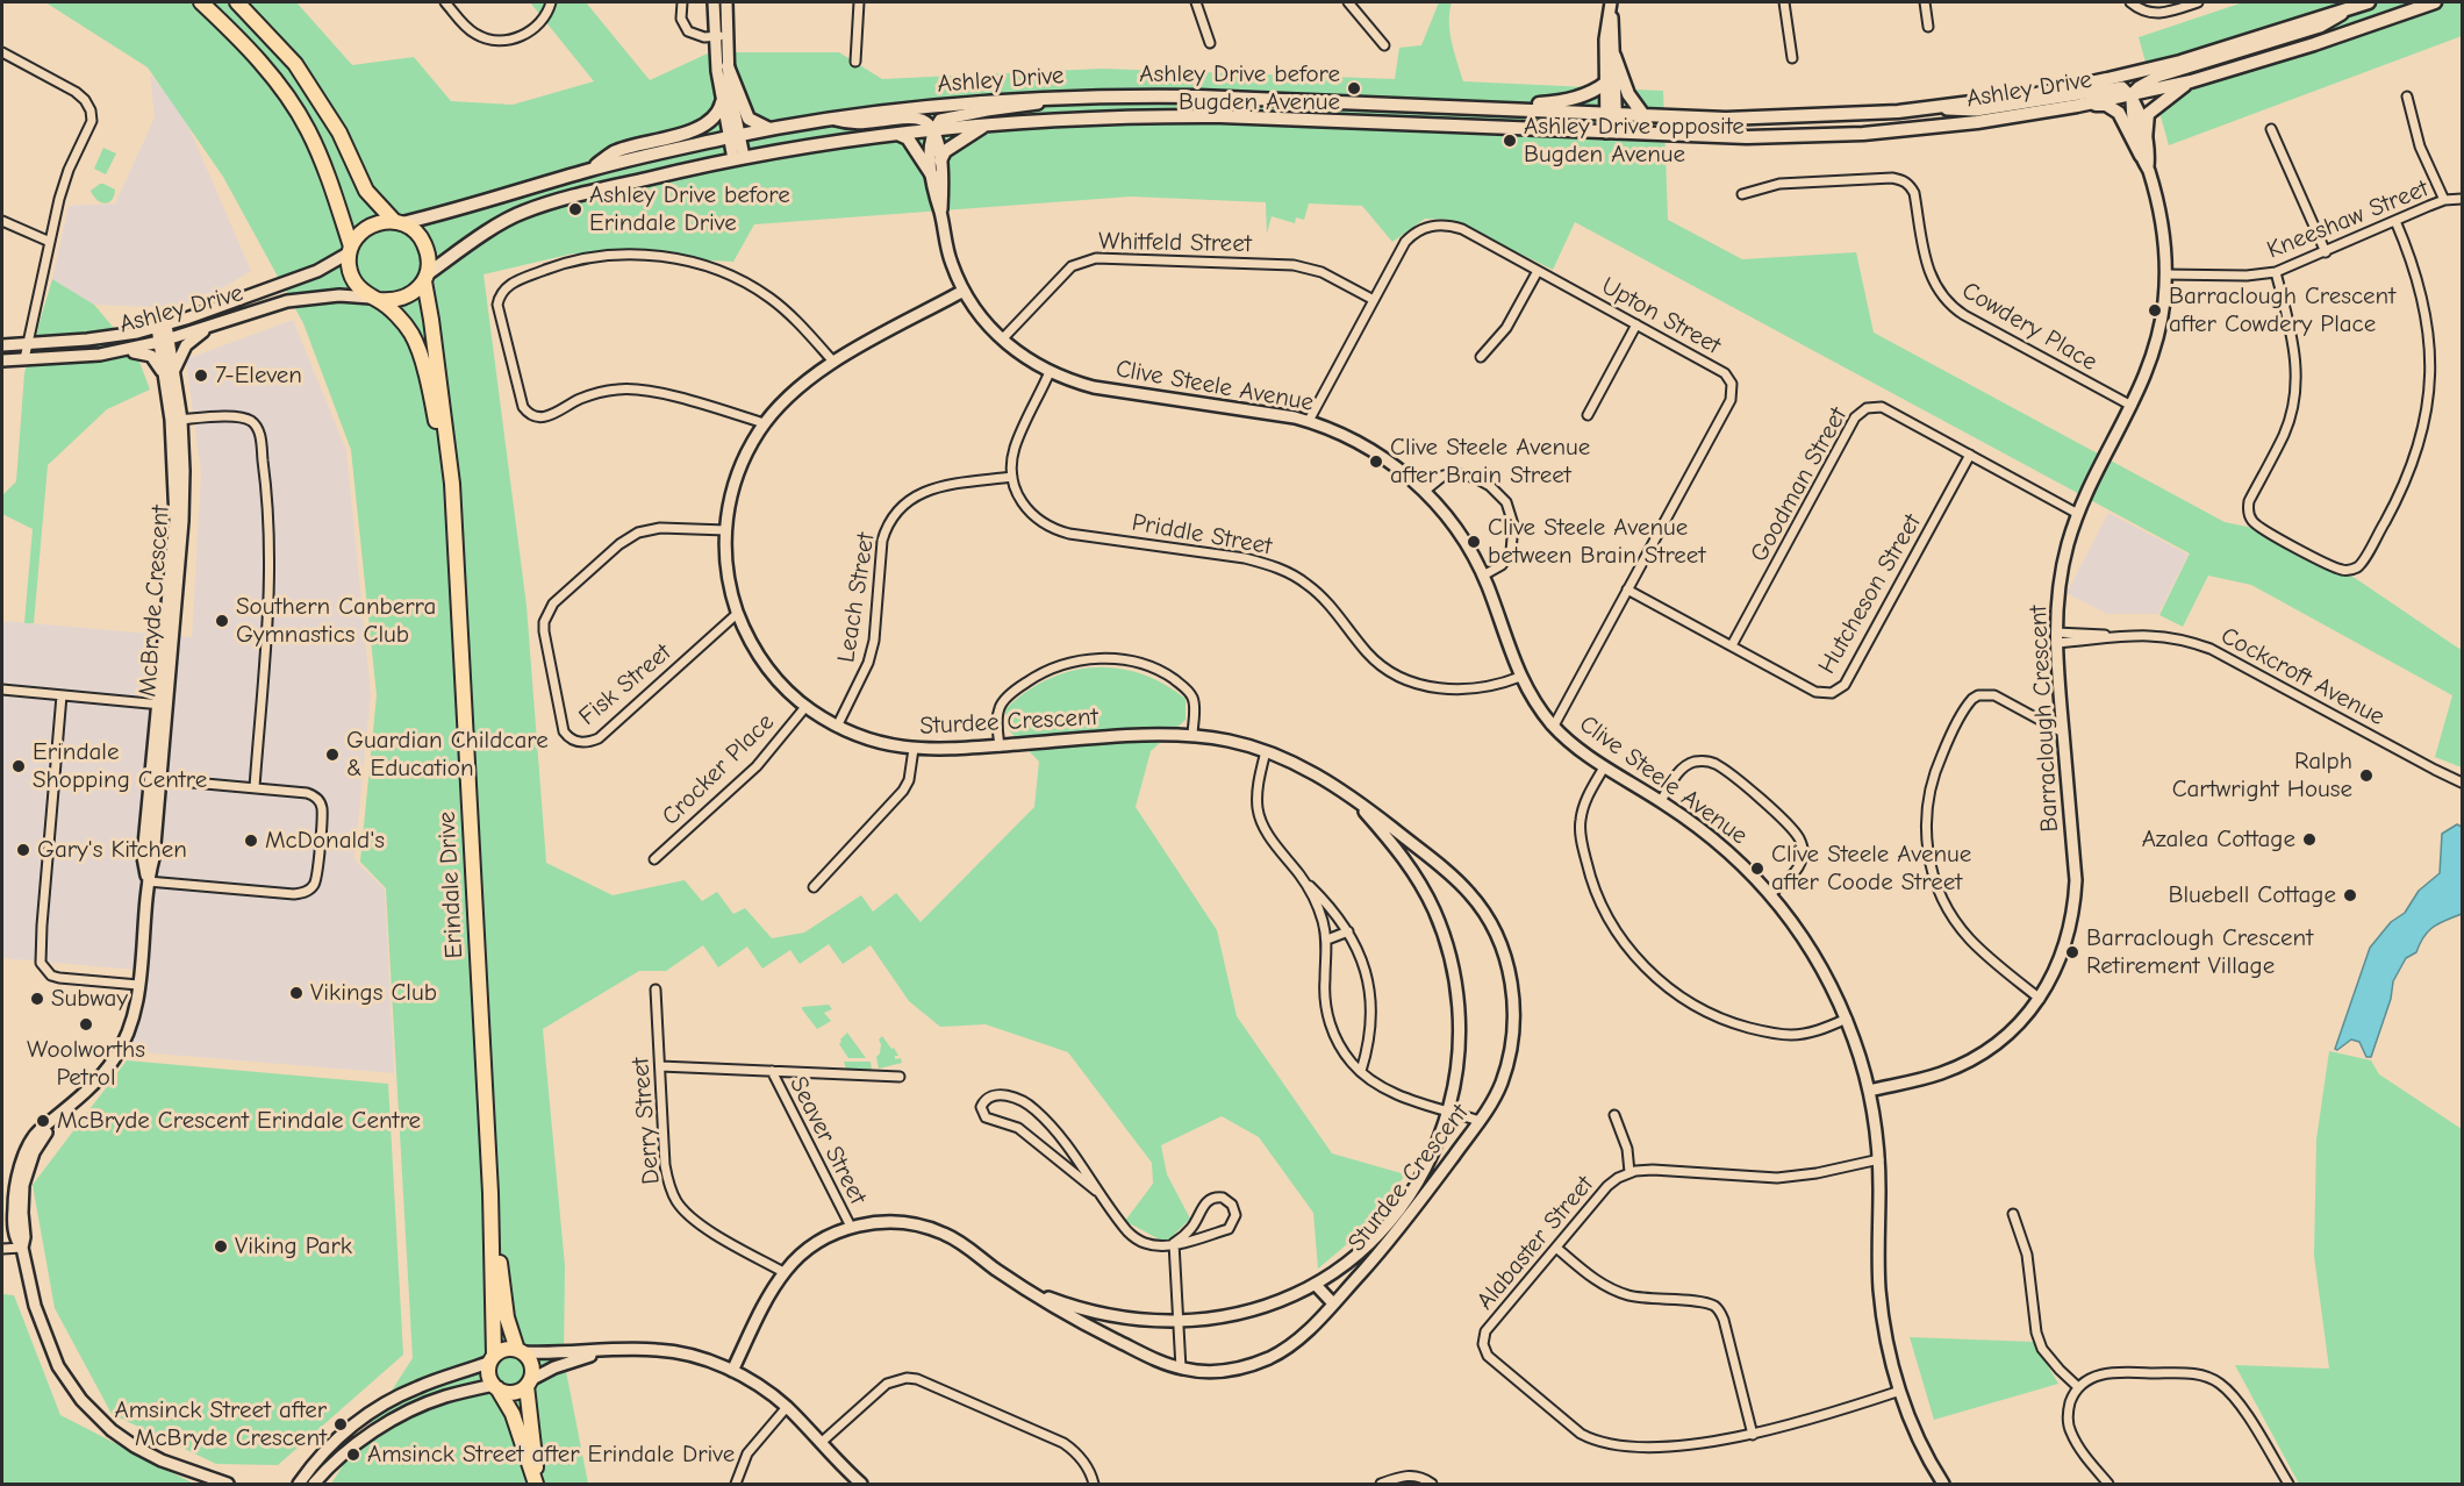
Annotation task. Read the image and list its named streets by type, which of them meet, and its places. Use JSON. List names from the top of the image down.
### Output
{
  "streets": {
    "main road": ["Ashley Drive", "Erindale Drive"],
    "street": [
      "Kneeshaw Street",
      "Whitfeld Street",
      "Upton Street",
      "Cowdery Place",
      "Clive Steele Avenue",
      "Goodman Street",
      "Priddle Street",
      "Hutcheson Street",
      "Leach Street",
      "McBryde Crescent",
      "Cockcroft Avenue",
      "Fisk Street",
      "Barraclough Crescent",
      "Sturdee Crescent",
      "Crocker Place",
      "Derry Street",
      "Seaver Street",
      "Alabaster Street"
    ]
  },
  "crossings": [
    ["Ashley Drive", "Clive Steele Avenue"],
    ["Ashley Drive", "McBryde Crescent"],
    ["Ashley Drive", "Barraclough Crescent"],
    ["Ashley Drive", "Erindale Drive"],
    ["Kneeshaw Street", "Barraclough Crescent"],
    ["Whitfeld Street", "Upton Street"],
    ["Whitfeld Street", "Clive Steele Avenue"],
    ["Upton Street", "Clive Steele Avenue"],
    ["Upton Street", "Hutcheson Street"],
    ["Cowdery Place", "Barraclough Crescent"],
    ["Clive Steele Avenue", "Priddle Street"],
    ["Clive Steele Avenue", "Barraclough Crescent"],
    ["Clive Steele Avenue", "Sturdee Crescent"],
    ["Clive Steele Avenue", "Alabaster Street"],
    ["Goodman Street", "Hutcheson Street"],
    ["Goodman Street", "Barraclough Crescent"],
    ["Priddle Street", "Leach Street"],
    ["Leach Street", "Sturdee Crescent"],
    ["Cockcroft Avenue", "Barraclough Crescent"],
    ["Fisk Street", "Sturdee Crescent"],
    ["Sturdee Crescent", "Crocker Place"],
    ["Sturdee Crescent", "Derry Street"],
    ["Sturdee Crescent", "Seaver Street"],
    ["Derry Street", "Seaver Street"]
  ],
  "places": [
    "Ashley Drive before Bugden Avenue",
    "Ashley Drive opposite Bugden Avenue",
    "Ashley Drive before Erindale Drive",
    "Barraclough Crescent after Cowdery Place",
    "7-Eleven",
    "Clive Steele Avenue after Brain Street",
    "Clive Steele Avenue between Brain Street",
    "Southern Canberra Gymnastics Club",
    "Guardian Childcare & Education",
    "Erindale Shopping Centre",
    "Ralph Cartwright House",
    "Azalea Cottage",
    "McDonald's",
    "Gary's Kitchen",
    "Clive Steele Avenue after Coode Street",
    "Bluebell Cottage",
    "Barraclough Crescent Retirement Village",
    "Vikings Club",
    "Subway",
    "Woolworths Petrol",
    "McBryde Crescent Erindale Centre",
    "Viking Park",
    "Amsinck Street after McBryde Crescent",
    "Amsinck Street after Erindale Drive"
  ]
}
